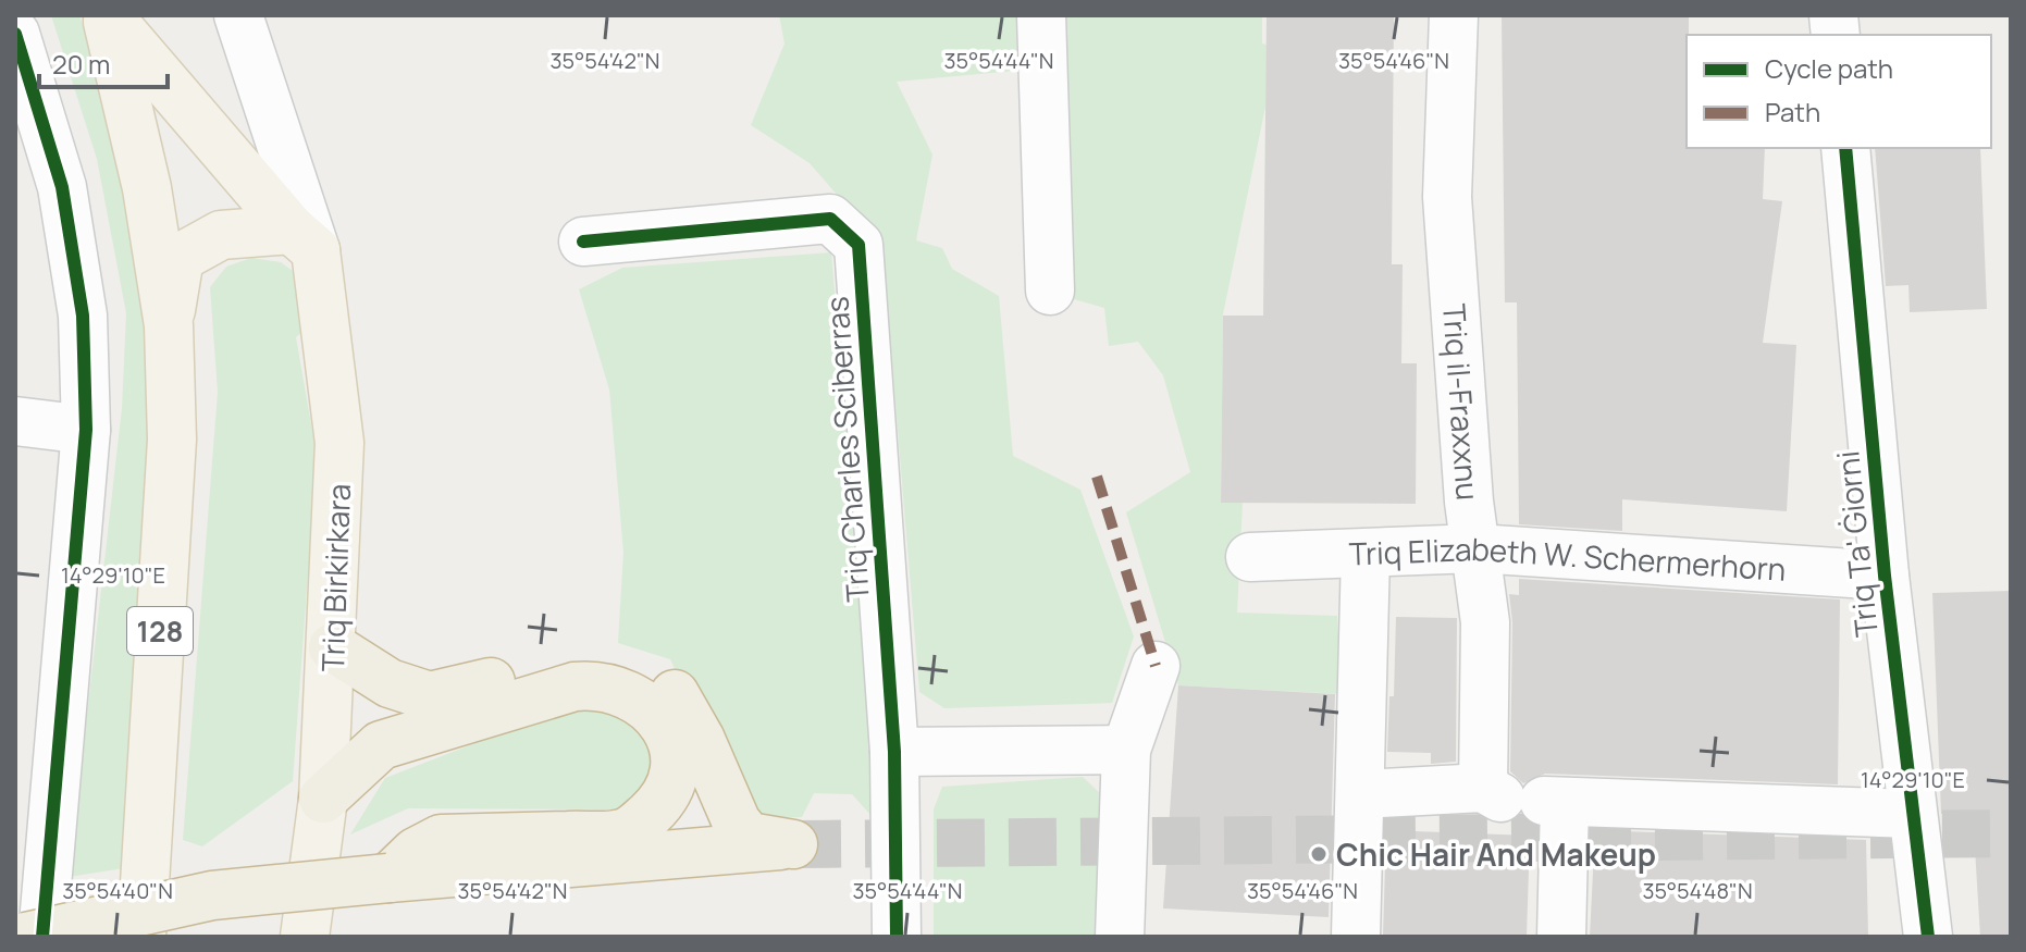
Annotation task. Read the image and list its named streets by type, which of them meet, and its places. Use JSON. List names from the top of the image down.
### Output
{
  "streets": {
    "main road": ["Triq Birkirkara", "128"],
    "street": [
      "Triq il-Fraxxnu",
      "Triq Charles Sciberras",
      "Triq Ta' Ġiorni",
      "Triq Elizabeth W. Schermerhorn"
    ]
  },
  "crossings": [
    ["Triq il-Fraxxnu", "Triq Elizabeth W. Schermerhorn"],
    ["Triq Ta' Ġiorni", "Triq Elizabeth W. Schermerhorn"],
    ["Triq Birkirkara", "128"]
  ],
  "places": ["Chic Hair And Makeup"],
  "legend": ["Cycle path", "Path"],
  "scale_bar": "20 m",
  "coordinates": [
    "35°54'42\"N",
    "35°54'44\"N",
    "35°54'46\"N",
    "14°29'10\"E",
    "35°54'40\"N",
    "35°54'48\"N"
  ]
}
